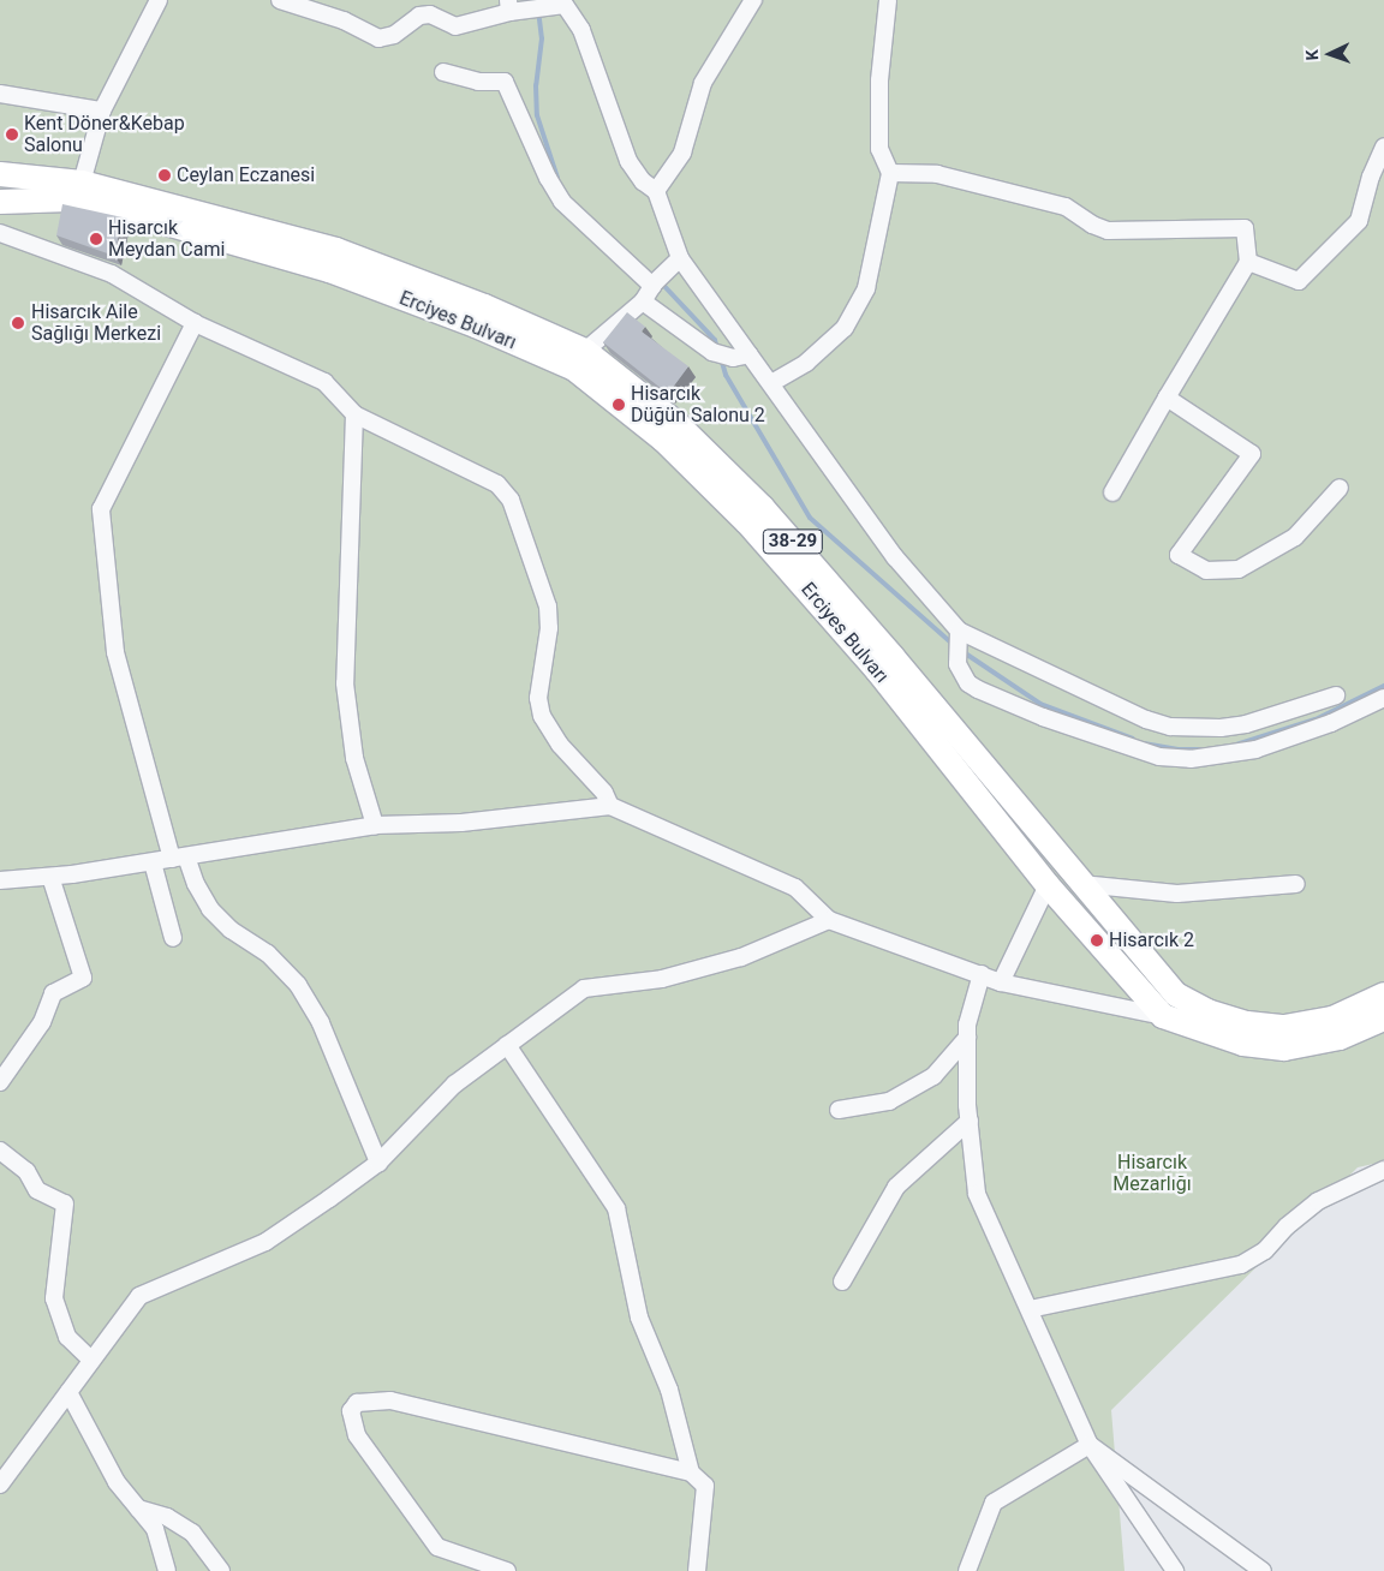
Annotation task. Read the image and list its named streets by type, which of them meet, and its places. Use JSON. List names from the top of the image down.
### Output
{
  "streets": {
    "highway": ["Erciyes Bulvarı", "38-29"]
  },
  "parks": ["Hisarcık Mezarlığı"],
  "places": [
    "Kent Döner&Kebap Salonu",
    "Ceylan Eczanesi",
    "Hisarcık Meydan Cami",
    "Hisarcık Aile Sağlığı Merkezi",
    "Hisarcık Düğün Salonu 2",
    "Hisarcık 2"
  ],
  "north": "left"
}
